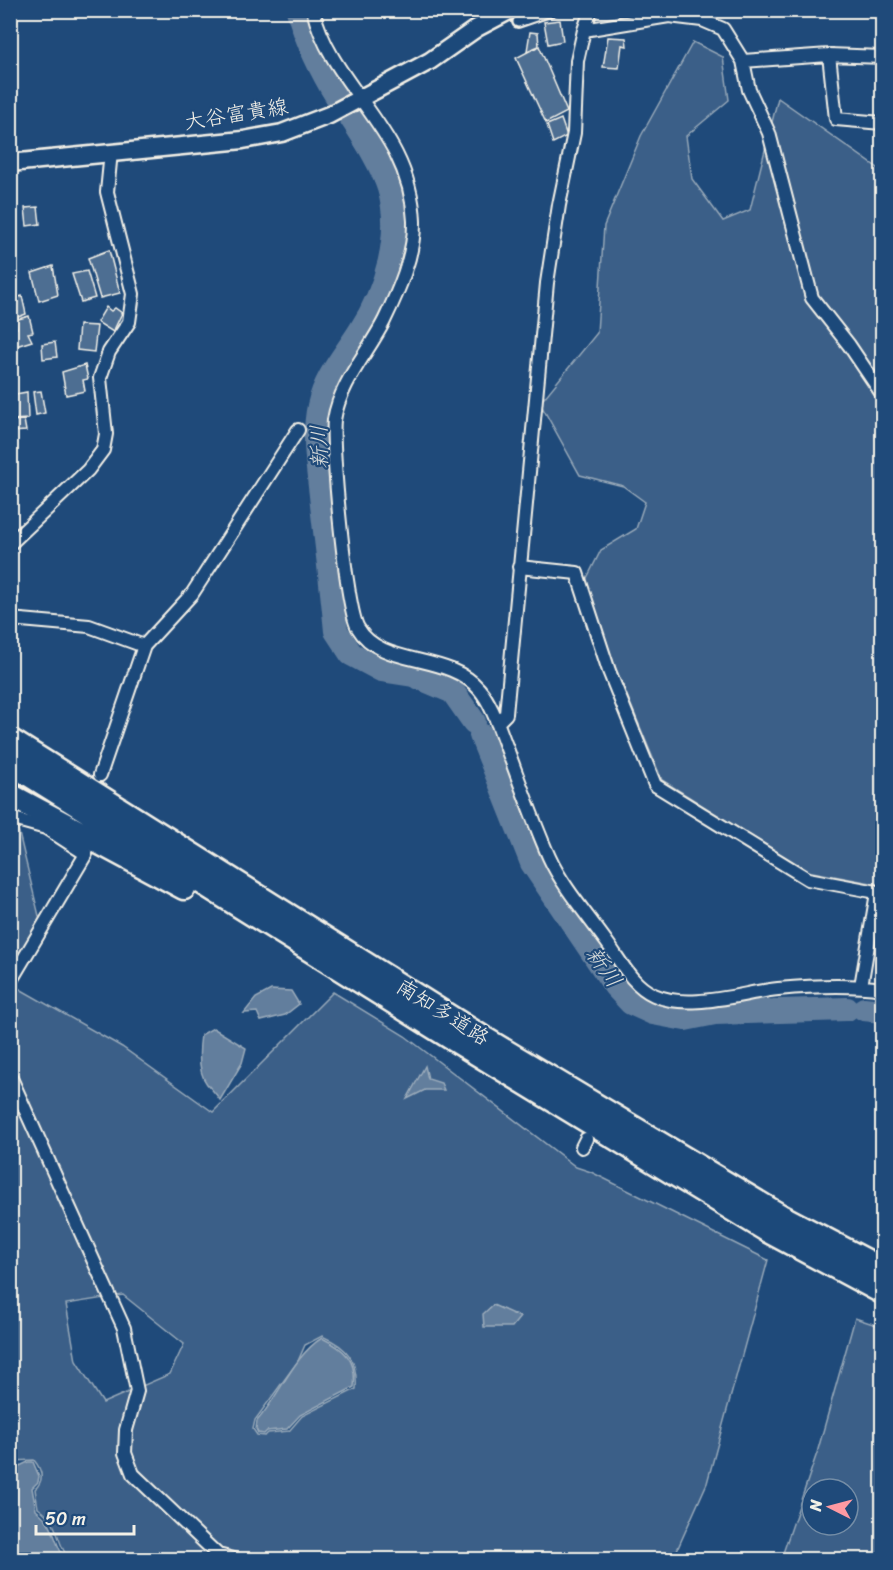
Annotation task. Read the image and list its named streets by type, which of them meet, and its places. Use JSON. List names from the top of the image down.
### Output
{
  "streets": {
    "highway": ["南知多道路"],
    "main road": ["大谷富貴線"]
  },
  "water": ["新川"],
  "scale_bar": "50 m",
  "north": "left"
}
